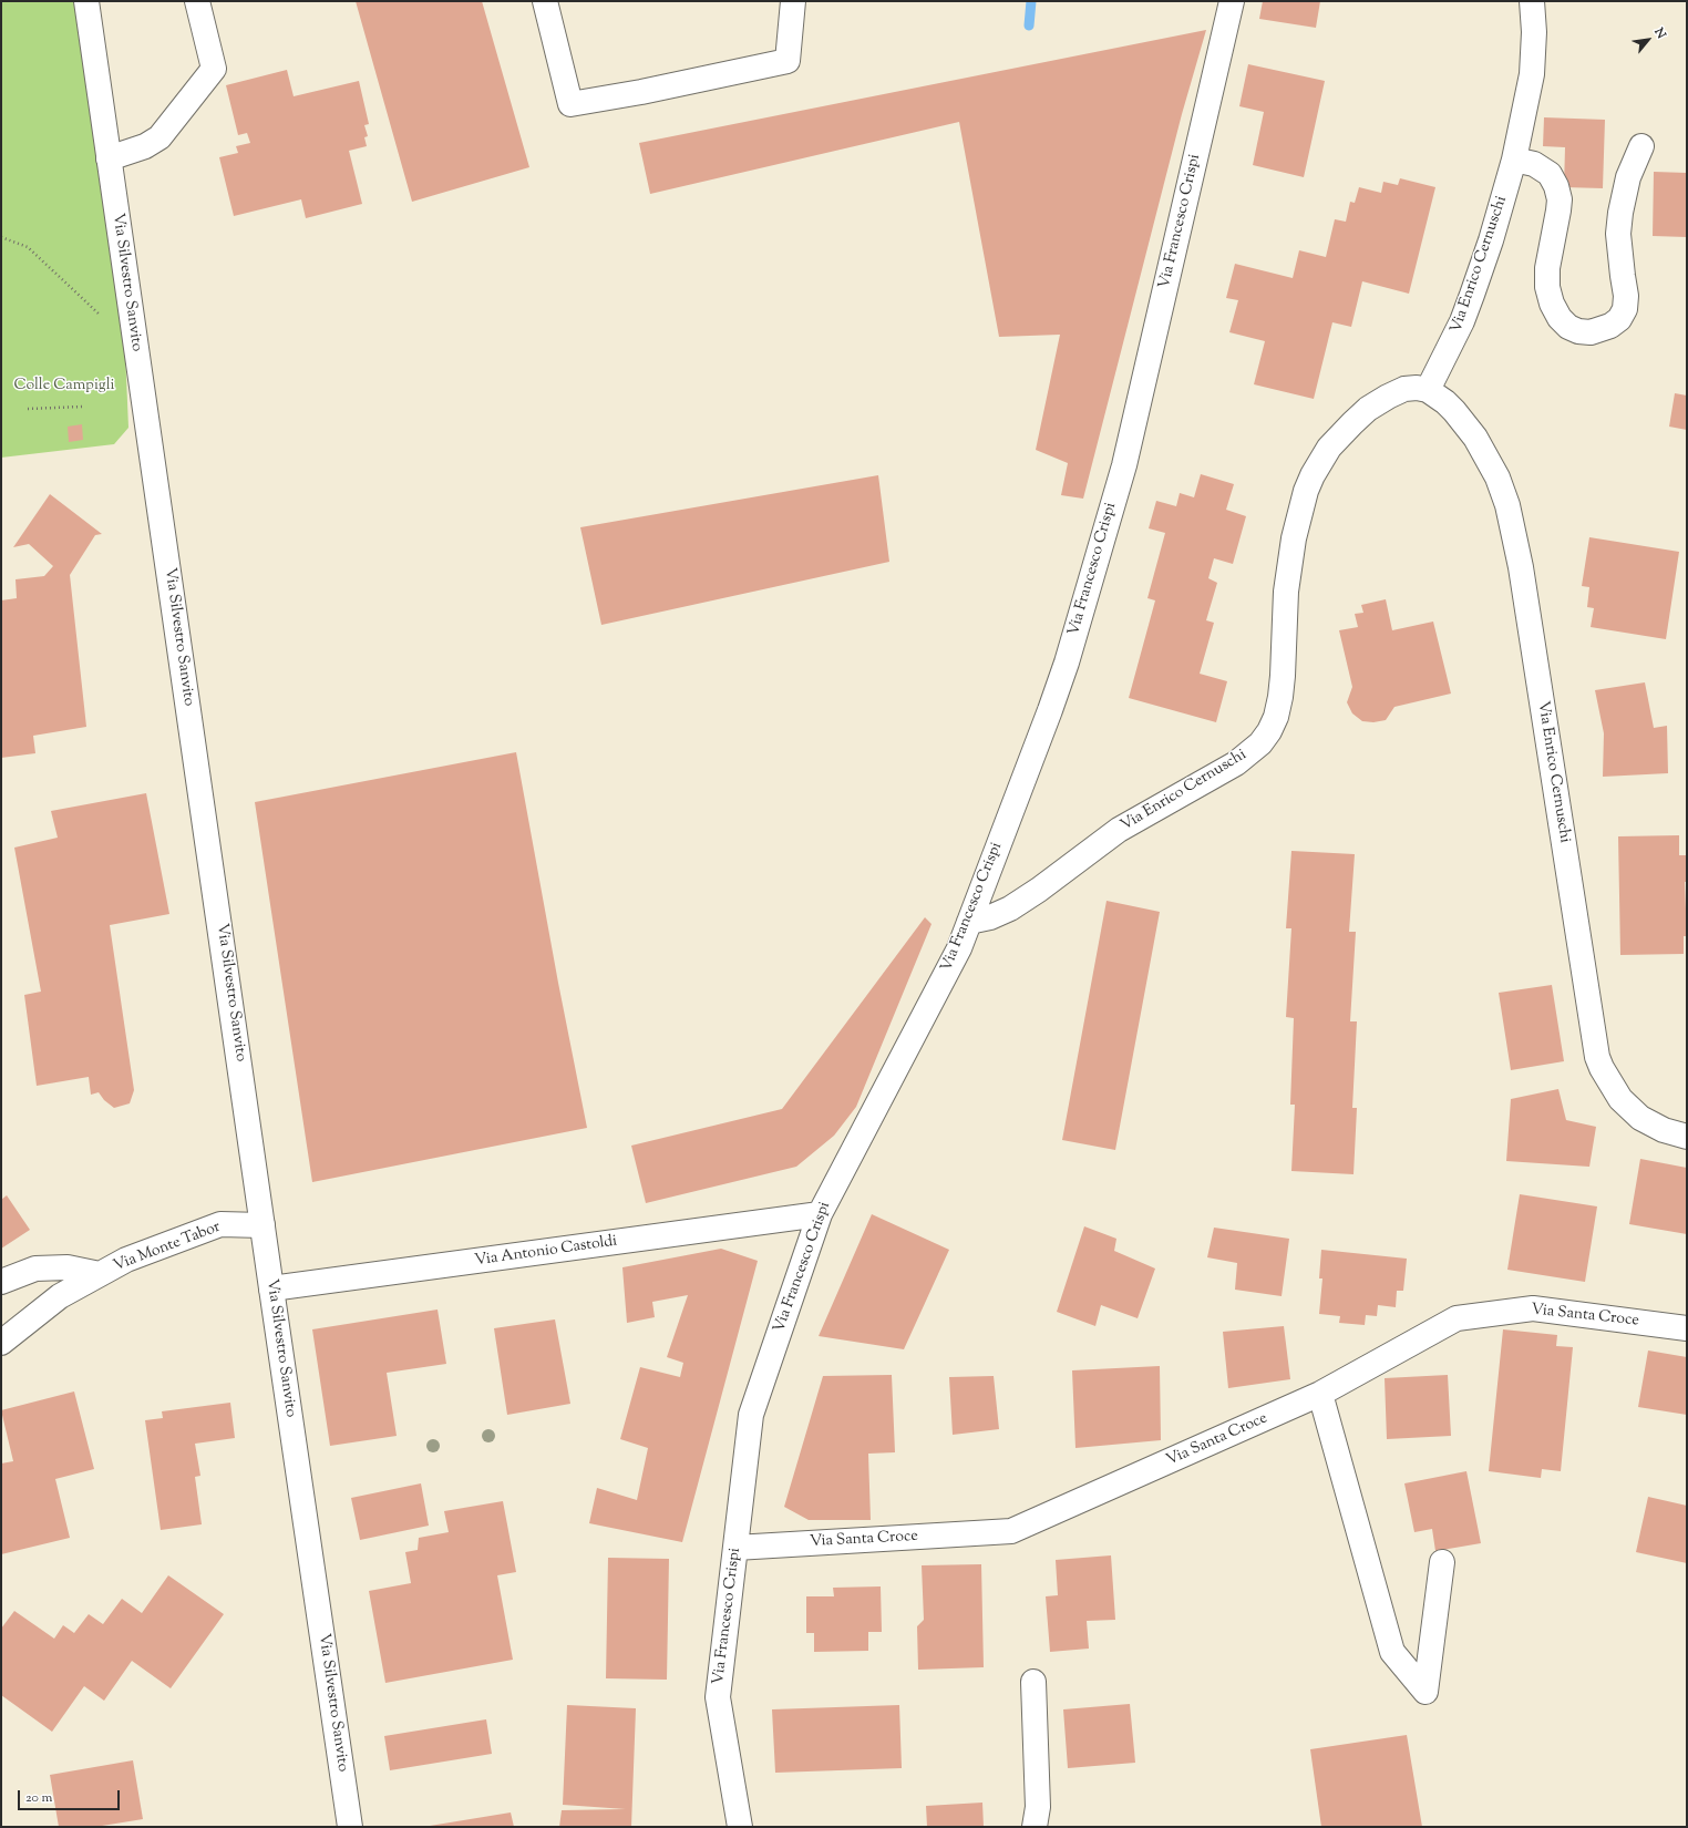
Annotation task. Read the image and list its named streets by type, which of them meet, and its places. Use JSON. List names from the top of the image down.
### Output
{
  "streets": {
    "street": [
      "Via Francesco Crispi",
      "Via Enrico Cernuschi",
      "Via Silvestro Sanvito",
      "Via Monte Tabor",
      "Via Antonio Castoldi",
      "Via Santa Croce"
    ]
  },
  "crossings": [
    ["Via Francesco Crispi", "Via Enrico Cernuschi"],
    ["Via Francesco Crispi", "Via Antonio Castoldi"],
    ["Via Francesco Crispi", "Via Santa Croce"],
    ["Via Silvestro Sanvito", "Via Monte Tabor"],
    ["Via Silvestro Sanvito", "Via Antonio Castoldi"]
  ],
  "parks": ["Colle Campigli"],
  "scale_bar": "20 m",
  "north": "top right"
}
